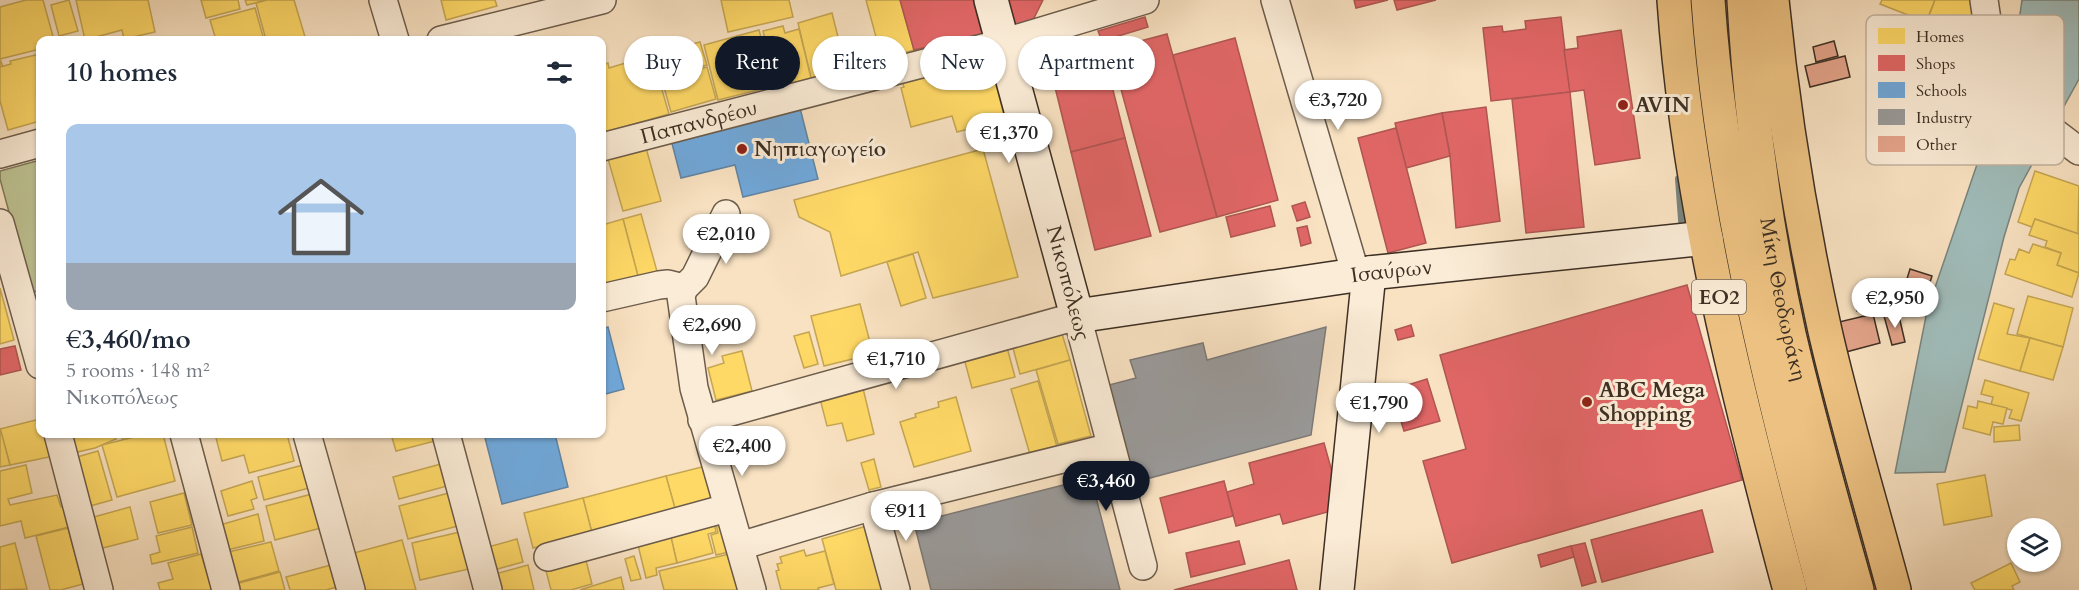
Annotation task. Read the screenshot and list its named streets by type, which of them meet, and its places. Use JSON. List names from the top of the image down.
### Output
{
  "streets": {
    "highway": ["ΕΟ2", "Μίκη Θεοδωράκη"],
    "street": ["Παπανδρέου", "Ισαύρων", "Νικοπόλεως"]
  },
  "crossings": [
    ["Ισαύρων", "Νικοπόλεως"],
    ["Ισαύρων", "ΕΟ2"]
  ],
  "places": ["AVIN", "Νηπιαγωγείο", "ABC Mega Shopping"],
  "legend": [
    "Homes",
    "Shops",
    "Schools",
    "Industry",
    "Other"
  ],
  "page": {
    "chip": [
      "Buy",
      "Rent",
      "Filters",
      "New",
      "Apartment"
    ],
    "heading": "10 homes",
    "price": [
      "€3,720",
      "€1,370",
      "€2,010",
      "€2,950",
      "€2,690",
      "€1,710",
      "€1,790",
      "€2,400",
      "€3,460",
      "€911"
    ],
    "list": [
      {
        "name": "€3,460/mo",
        "note": "5 rooms · 148 m² · Νικοπόλεως"
      }
    ]
  }
}
